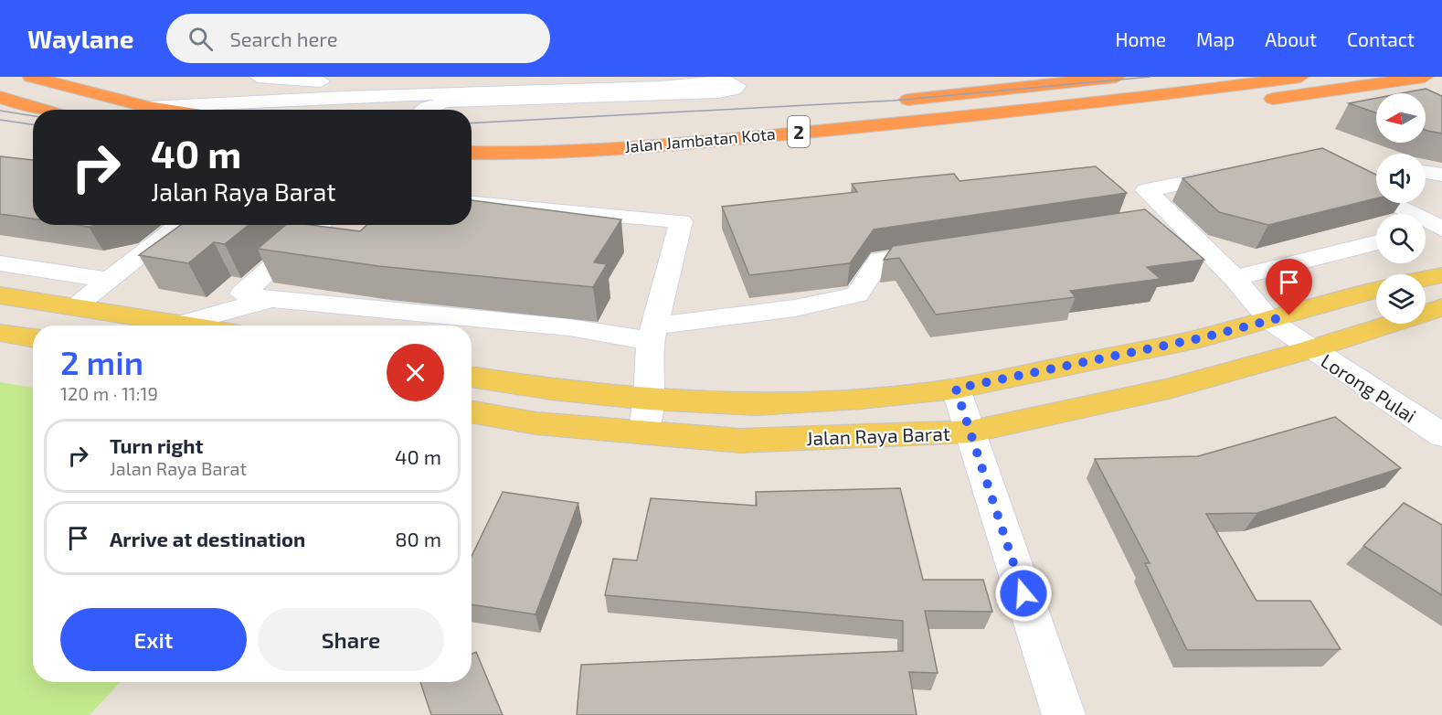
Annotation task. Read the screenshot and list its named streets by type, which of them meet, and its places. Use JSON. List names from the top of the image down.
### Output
{
  "streets": {
    "highway": ["2", "Jalan Jambatan Kota"],
    "main road": ["Jalan Raya Barat"],
    "street": ["Lorong Pulai"]
  },
  "crossings": [
    ["2", "Jalan Jambatan Kota"],
    ["Lorong Pulai", "Jalan Raya Barat"]
  ],
  "north": "left",
  "page": {
    "header": "Waylane",
    "search": "Search here",
    "nav": [
      "Home",
      "Map",
      "About",
      "Contact"
    ],
    "turn": ["40 m", "Jalan Raya Barat"],
    "heading": ["2 min", "120 m · 11:19"],
    "list": [
      {
        "name": "Turn right",
        "note": "Jalan Raya Barat",
        "value": "40 m"
      },
      {
        "name": "Arrive at destination",
        "value": "80 m"
      }
    ],
    "buttons": ["Exit", "Share"]
  }
}
